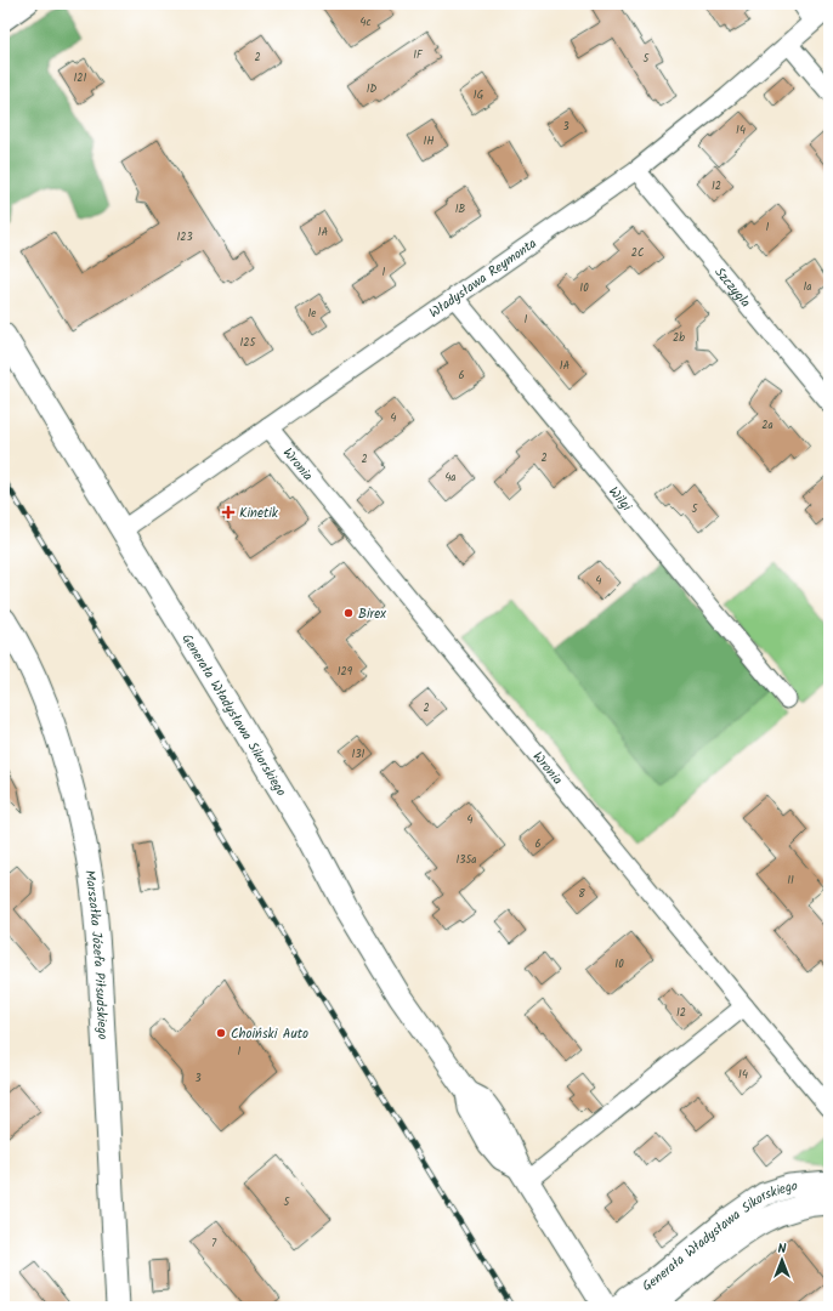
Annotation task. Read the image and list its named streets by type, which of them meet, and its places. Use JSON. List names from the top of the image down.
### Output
{
  "streets": {
    "main road": ["Generała Władysława Sikorskiego", "Marszałka Józefa Piłsudskiego"],
    "street": [
      "Władysława Reymonta",
      "Szczygla",
      "Wronia",
      "Wilgi"
    ]
  },
  "crossings": [
    ["Władysława Reymonta", "Szczygla"],
    ["Władysława Reymonta", "Wronia"],
    ["Władysława Reymonta", "Wilgi"],
    ["Władysława Reymonta", "Generała Władysława Sikorskiego"]
  ],
  "places": {
    "health": ["Kinetik"],
    "other": ["Birex", "Choiński Auto"]
  },
  "house_numbers": [
    "4c",
    "1F",
    "2",
    "5",
    "121",
    "1D",
    "1G",
    "3",
    "14",
    "1H",
    "12",
    "1B",
    "1",
    "1A",
    "123",
    "2C",
    "1",
    "1a",
    "10",
    "1e",
    "1",
    "2b",
    "125",
    "1A",
    "6",
    "4",
    "2a",
    "2",
    "2",
    "4a",
    "5",
    "4",
    "129",
    "2",
    "131",
    "4",
    "6",
    "135a",
    "11",
    "8",
    "10",
    "12",
    "1",
    "14",
    "3",
    "5",
    "7"
  ],
  "north": "top"
}
